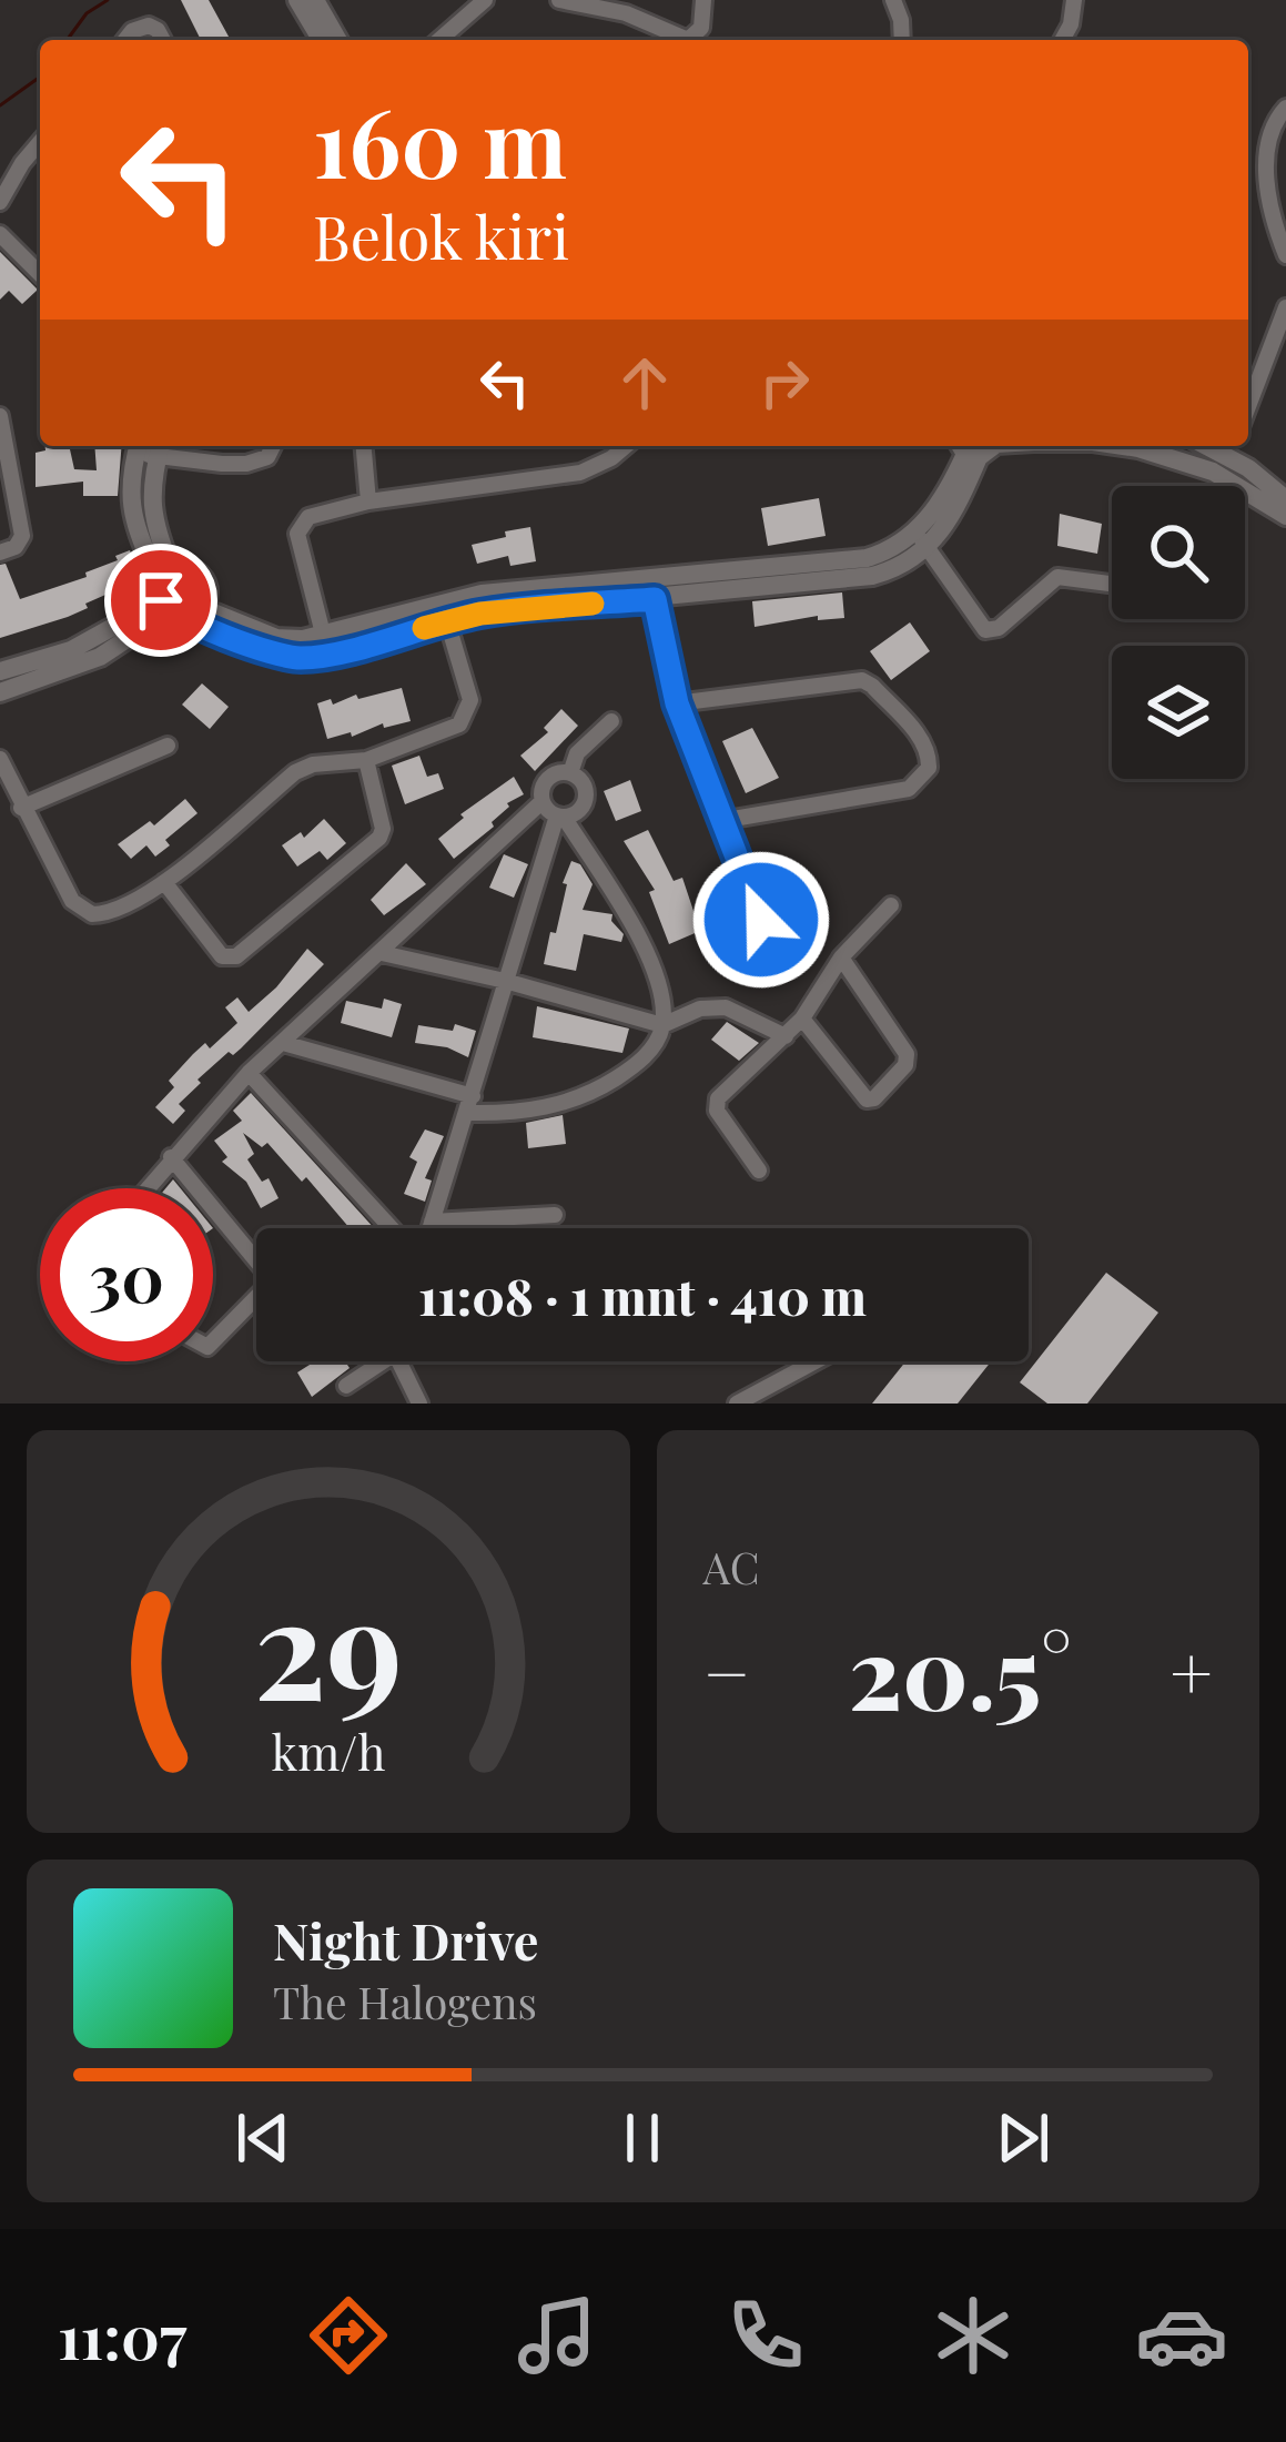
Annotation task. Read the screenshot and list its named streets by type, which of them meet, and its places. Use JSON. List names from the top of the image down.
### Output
{
  "page": {
    "turn": ["160 m", "Belok kiri"],
    "limit": "30",
    "trip": "11:08 · 1 mnt · 410 m",
    "tile": "AC",
    "heat": ["−", "20.5°", "+"],
    "song": ["Night Drive", "The Halogens"],
    "tabs": "11:07",
    "gauge": ["29", "km/h"]
  }
}
